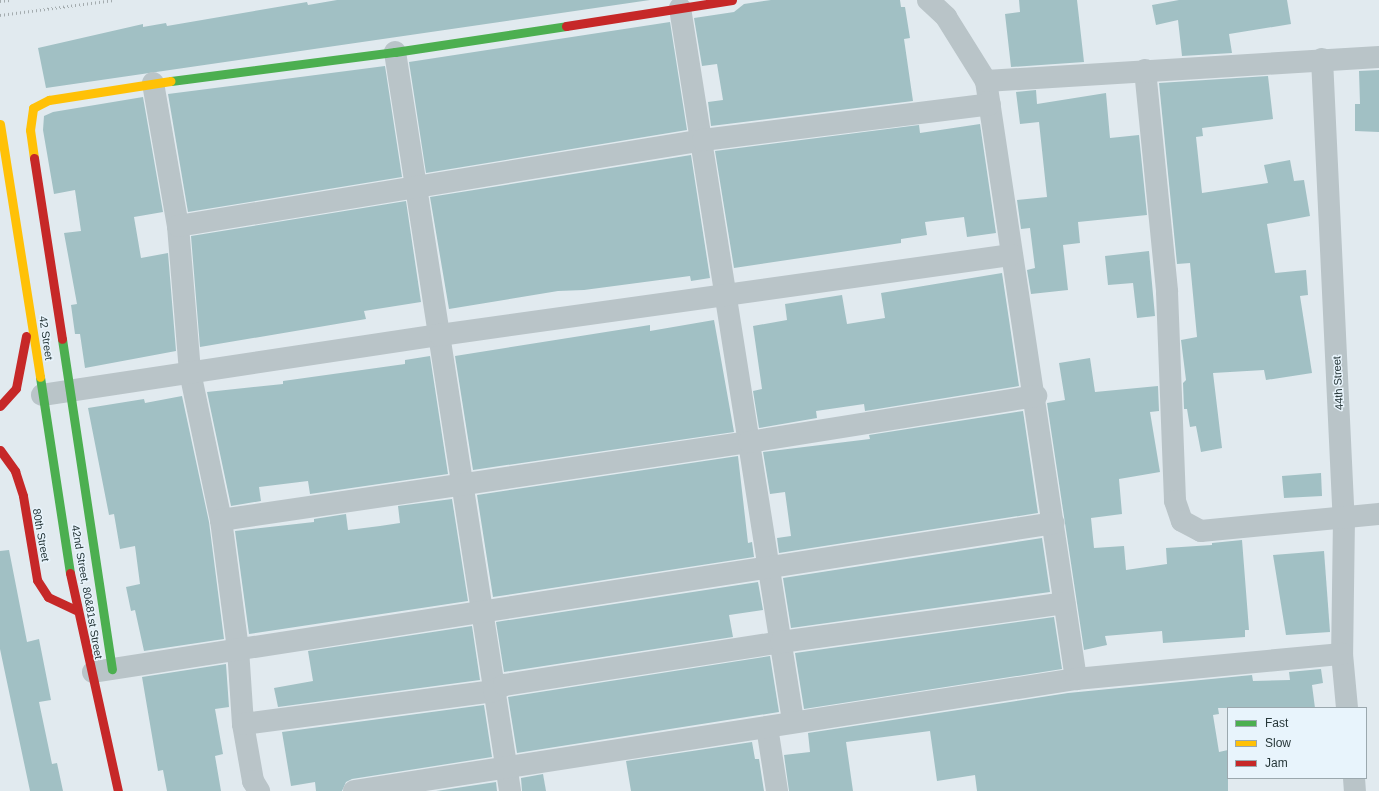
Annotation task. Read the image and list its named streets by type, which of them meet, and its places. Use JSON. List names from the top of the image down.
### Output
{
  "streets": {
    "street": [
      "42 Street",
      "44th Street",
      "80th Street",
      "42nd Street, 80&81st Street"
    ]
  },
  "crossings": [
    ["42 Street", "42nd Street, 80&81st Street"],
    ["80th Street", "42nd Street, 80&81st Street"]
  ],
  "legend": ["Fast", "Slow", "Jam"]
}
